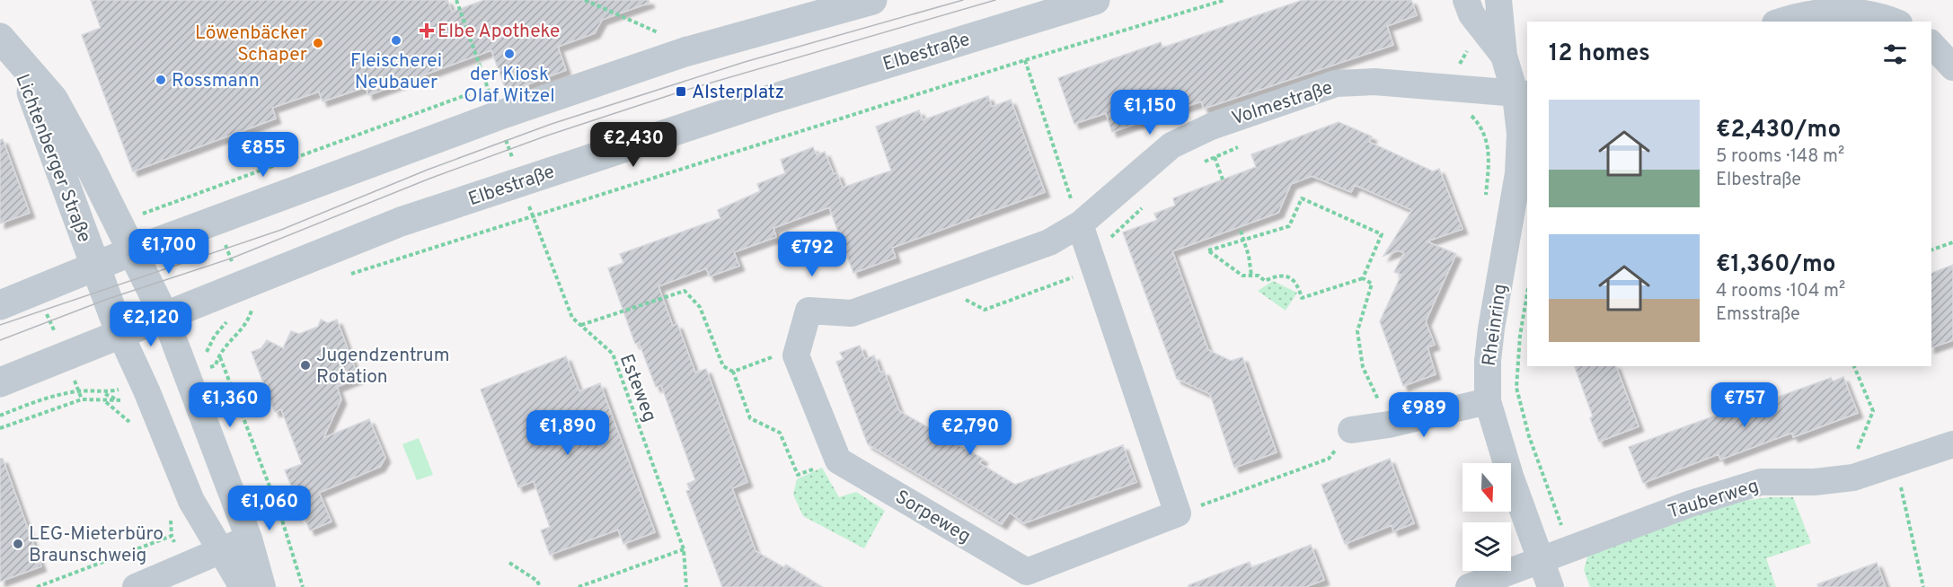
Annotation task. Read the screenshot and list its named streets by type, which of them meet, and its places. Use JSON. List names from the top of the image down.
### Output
{
  "streets": {
    "street": [
      "Elbestraße",
      "Volmestraße",
      "Lichtenberger Straße",
      "Rheinring",
      "Tauberweg",
      "Sorpeweg"
    ],
    "path": ["Esteweg"]
  },
  "crossings": [
    ["Elbestraße", "Lichtenberger Straße"],
    ["Elbestraße", "Esteweg"],
    ["Volmestraße", "Rheinring"],
    ["Rheinring", "Tauberweg"]
  ],
  "places": {
    "health": ["Elbe Apotheke"],
    "other": [
      "Fleischerei Neubauer",
      "Löwenbäcker Schaper",
      "der Kiosk Olaf Witzel",
      "Rossmann",
      "Jugendzentrum Rotation",
      "LEG-Mieterbüro Braunschweig"
    ],
    "transit": ["Alsterplatz"]
  },
  "north": "bottom",
  "page": {
    "heading": "12 homes",
    "list": [
      {
        "name": "€2,430/mo",
        "note": "5 rooms · 148 m² · Elbestraße"
      },
      {
        "name": "€1,360/mo",
        "note": "4 rooms · 104 m² · Emsstraße"
      }
    ],
    "price": [
      "€1,150",
      "€2,430",
      "€855",
      "€1,700",
      "€792",
      "€2,120",
      "€1,360",
      "€757",
      "€989",
      "€1,890",
      "€2,790",
      "€1,060"
    ]
  }
}
